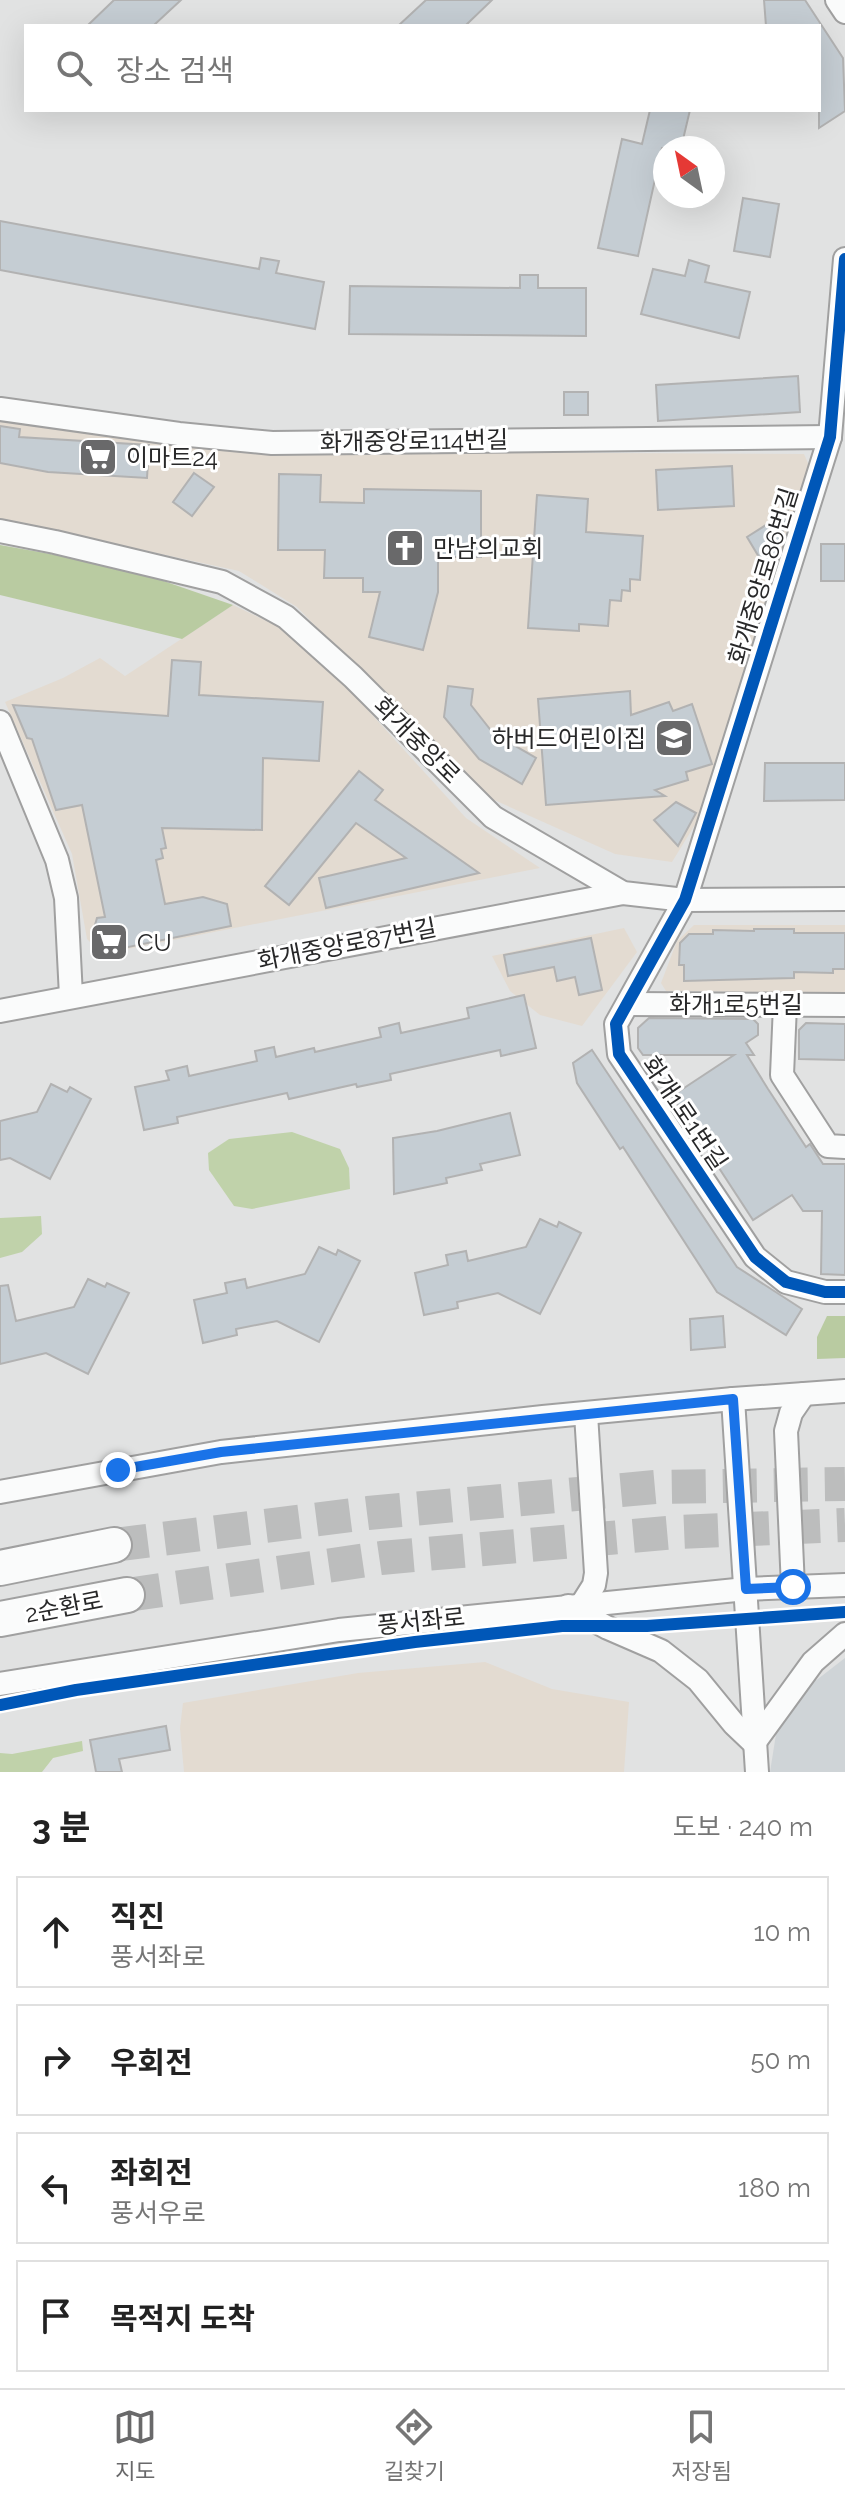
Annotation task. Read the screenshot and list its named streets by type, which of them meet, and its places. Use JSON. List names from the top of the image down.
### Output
{
  "streets": {
    "highway": ["2순환로"],
    "street": [
      "화개중앙로114번길",
      "화개중앙로86번길",
      "화개중앙로",
      "화개중앙로87번길",
      "화개1로5번길",
      "화개1로1번길",
      "풍서좌로"
    ]
  },
  "crossings": [
    ["화개중앙로114번길", "화개중앙로86번길"],
    ["화개중앙로86번길", "화개중앙로"],
    ["화개중앙로86번길", "화개1로1번길"],
    ["화개중앙로", "화개중앙로87번길"],
    ["화개중앙로", "화개1로1번길"],
    ["화개1로5번길", "화개1로1번길"]
  ],
  "places": {
    "supermarket": ["이마트24", "CU"],
    "church": ["만남의교회"],
    "school or university": ["하버드어린이집"]
  },
  "north": "top left",
  "page": {
    "search": "장소 검색",
    "heading": ["3 분", "도보 · 240 m"],
    "list": [
      ["직진", "풍서좌로", "10 m"],
      ["우회전", "50 m"],
      ["좌회전", "풍서우로", "180 m"],
      "목적지 도착"
    ],
    "nav": ["지도", "길찾기", "저장됨"]
  }
}
